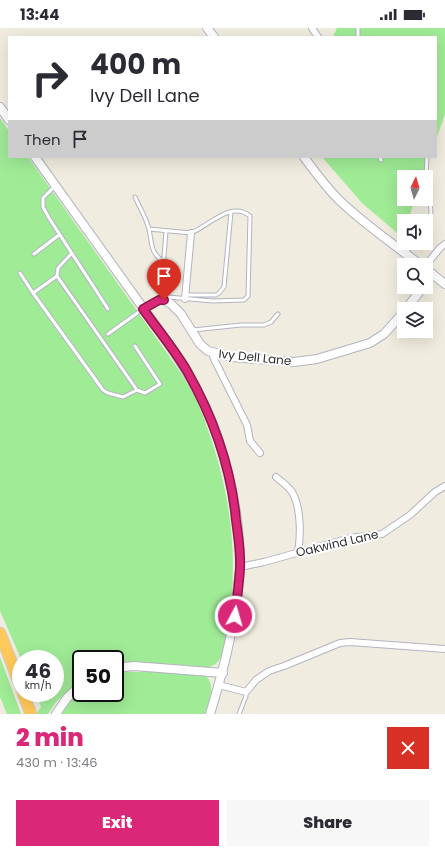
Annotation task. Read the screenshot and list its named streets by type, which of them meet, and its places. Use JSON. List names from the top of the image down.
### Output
{
  "streets": {
    "street": ["Ivy Dell Lane", "Oakwind Lane"]
  },
  "north": "top",
  "page": {
    "status": "13:44",
    "turn": ["400 m", "Ivy Dell Lane"],
    "then": "Then",
    "speed": "46 km/h",
    "limit": "50",
    "heading": ["2 min", "430 m · 13:46"],
    "buttons": ["Exit", "Share"]
  }
}
